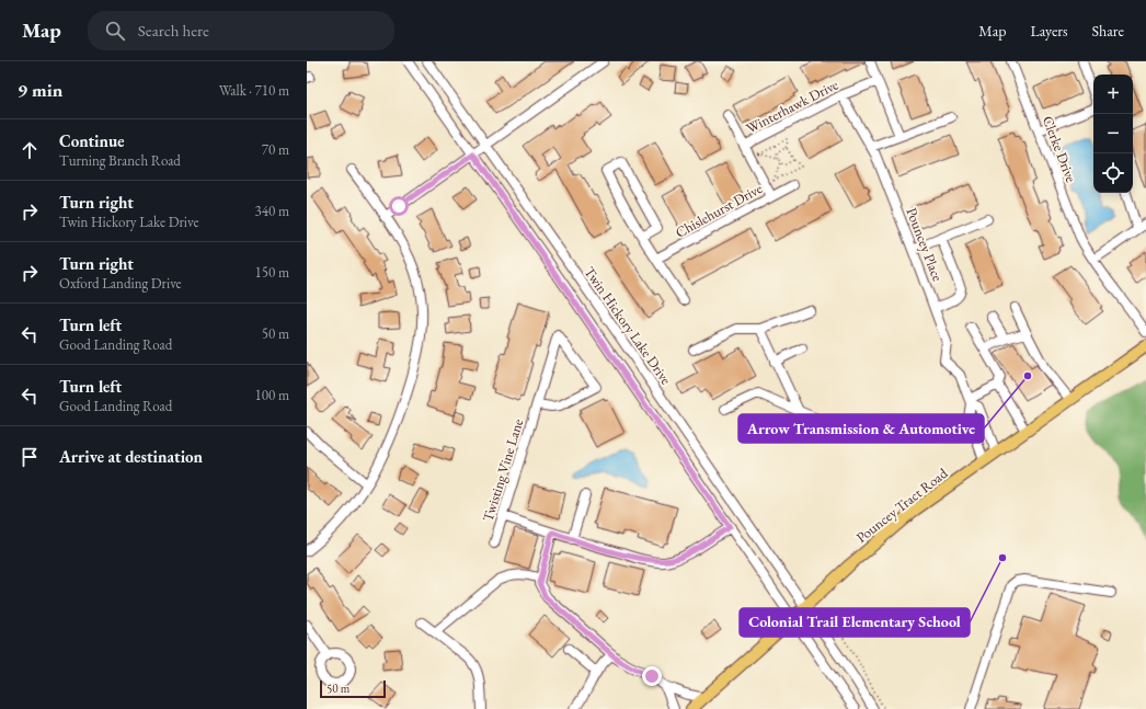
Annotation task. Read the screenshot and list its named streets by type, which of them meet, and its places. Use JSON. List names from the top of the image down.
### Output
{
  "streets": {
    "main road": ["Pouncey Tract Road"],
    "street": [
      "Winterhawk Drive",
      "Clerke Drive",
      "Chislehurst Drive",
      "Pouncey Place",
      "Twin Hickory Lake Drive",
      "Twisting Vine Lane"
    ]
  },
  "crossings": [
    ["Winterhawk Drive", "Pouncey Place"],
    ["Pouncey Place", "Pouncey Tract Road"],
    ["Twin Hickory Lake Drive", "Pouncey Tract Road"]
  ],
  "places": ["Arrow Transmission & Automotive", "Colonial Trail Elementary School"],
  "scale_bar": "50 m",
  "page": {
    "header": "Map",
    "search": "Search here",
    "nav": ["Map", "Layers", "Share"],
    "heading": ["9 min", "Walk · 710 m"],
    "map_buttons": ["+", "−"],
    "list": [
      ["Continue", "Turning Branch Road", "70 m"],
      ["Turn right", "Twin Hickory Lake Drive", "340 m"],
      ["Turn right", "Oxford Landing Drive", "150 m"],
      ["Turn left", "Good Landing Road", "50 m"],
      ["Turn left", "Good Landing Road", "100 m"],
      "Arrive at destination"
    ],
    "scale": "50 m"
  }
}
